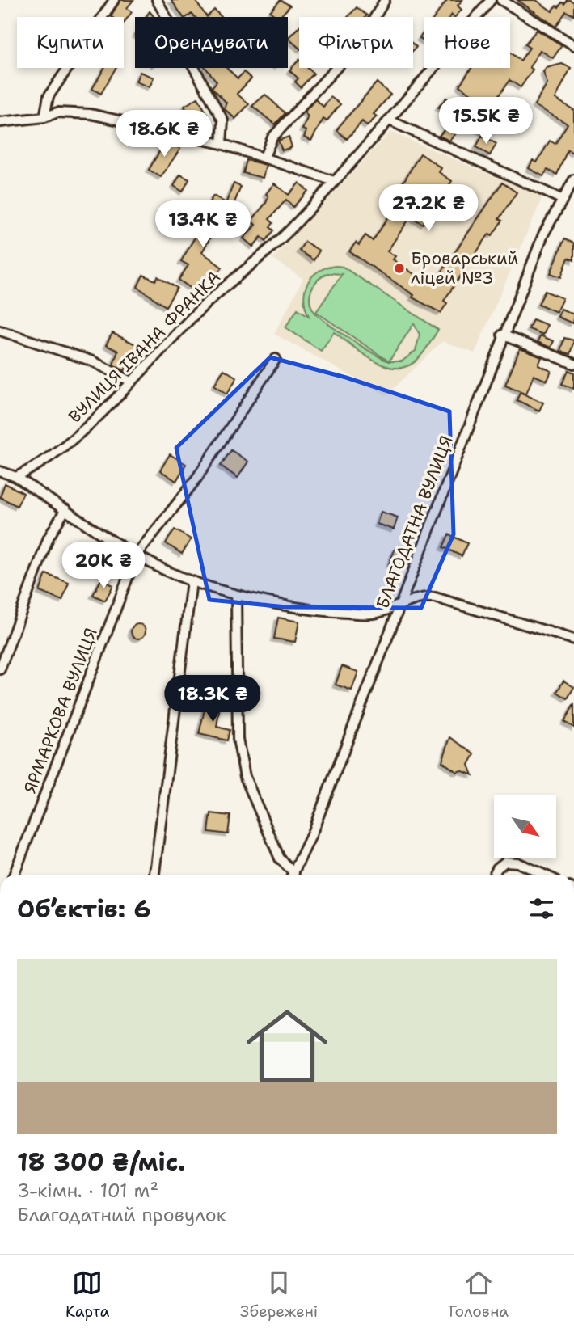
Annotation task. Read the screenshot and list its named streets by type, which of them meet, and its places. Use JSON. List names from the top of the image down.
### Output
{
  "streets": {
    "street": ["ВУЛИЦЯ ІВАНА ФРАНКА", "БЛАГОДАТНА ВУЛИЦЯ", "ЯРМАРКОВА ВУЛИЦЯ"]
  },
  "places": ["Броварський ліцей №3"],
  "north": "bottom right",
  "page": {
    "chip": [
      "Купити",
      "Орендувати",
      "Фільтри",
      "Нове"
    ],
    "price": [
      "15.5K ₴",
      "18.6K ₴",
      "27.2K ₴",
      "13.4K ₴",
      "20K ₴",
      "18.3K ₴"
    ],
    "heading": "Об’єктів: 6",
    "list": [
      {
        "name": "18 300 ₴/міс.",
        "note": "3-кімн. · 101 m² · Благодатний провулок"
      }
    ],
    "tabs": ["Карта", "Збережені", "Головна"]
  }
}
